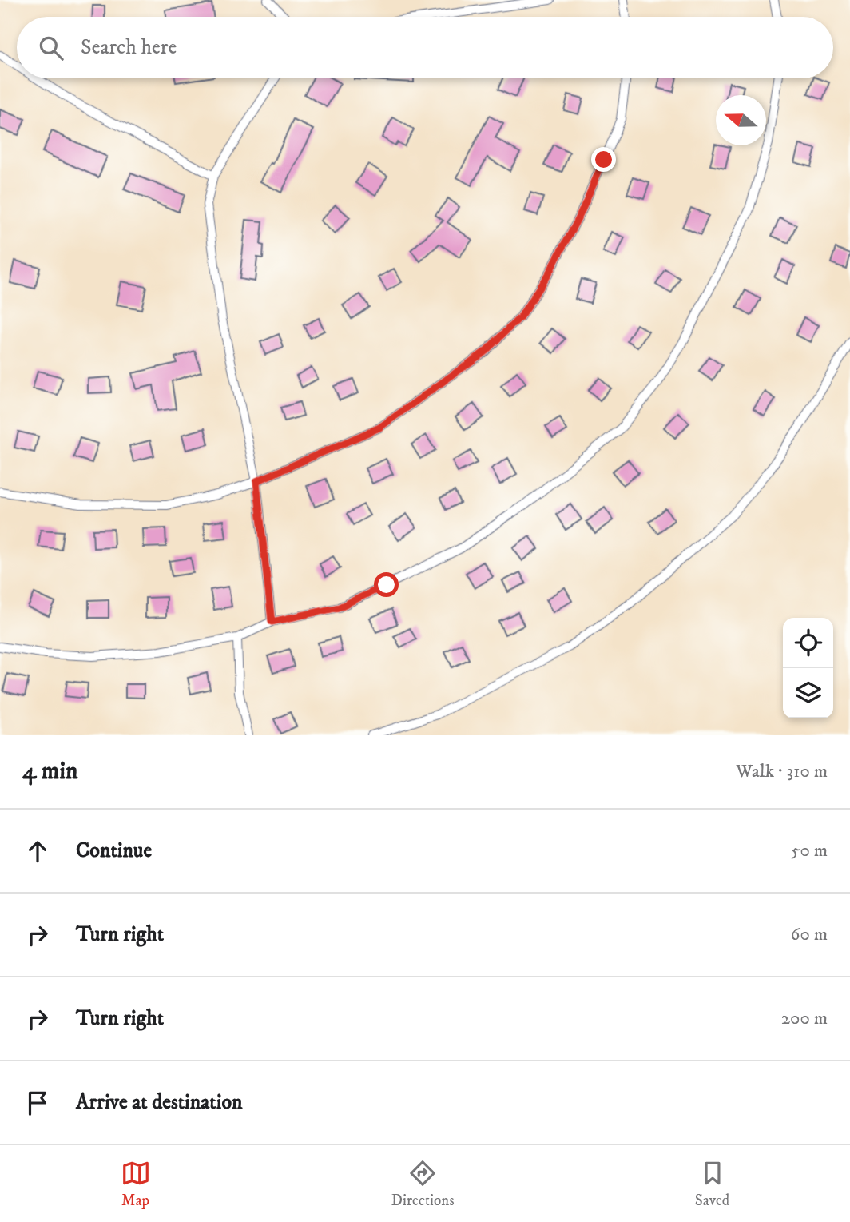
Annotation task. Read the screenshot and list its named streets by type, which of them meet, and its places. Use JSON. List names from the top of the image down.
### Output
{
  "north": "left",
  "page": {
    "search": "Search here",
    "heading": ["4 min", "Walk · 310 m"],
    "list": [
      ["Continue", "50 m"],
      ["Turn right", "60 m"],
      ["Turn right", "200 m"],
      "Arrive at destination"
    ],
    "nav": ["Map", "Directions", "Saved"]
  }
}
